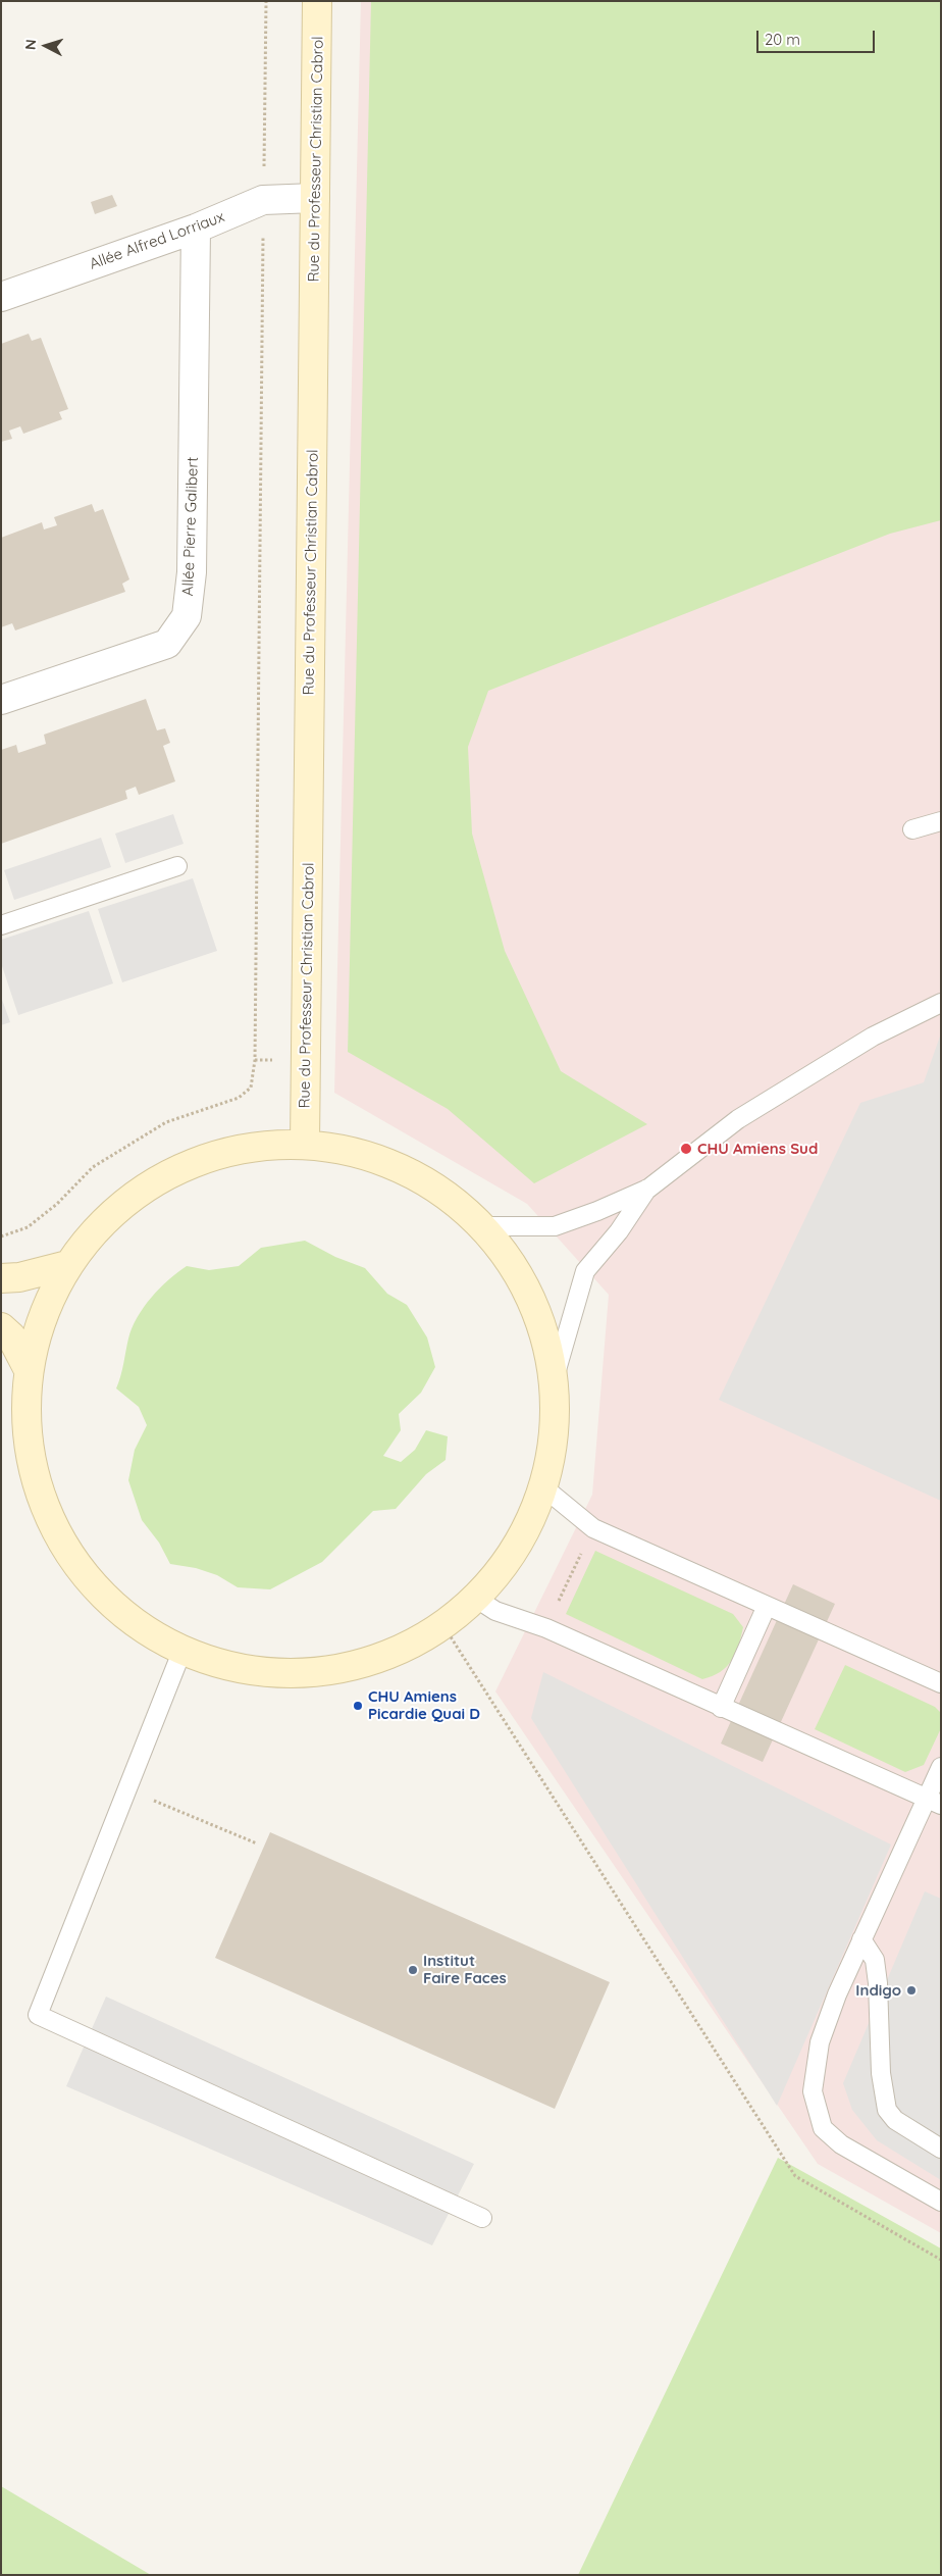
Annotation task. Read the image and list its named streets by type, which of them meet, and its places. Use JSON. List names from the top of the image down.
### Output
{
  "streets": {
    "street": ["Rue du Professeur Christian Cabrol", "Allée Alfred Lorriaux", "Allée Pierre Galibert"]
  },
  "crossings": [
    ["Rue du Professeur Christian Cabrol", "Allée Alfred Lorriaux"],
    ["Allée Alfred Lorriaux", "Allée Pierre Galibert"]
  ],
  "places": [
    "CHU Amiens Sud",
    "CHU Amiens Picardie Quai D",
    "Institut Faire Faces",
    "Indigo"
  ],
  "scale_bar": "20 m",
  "north": "left"
}
